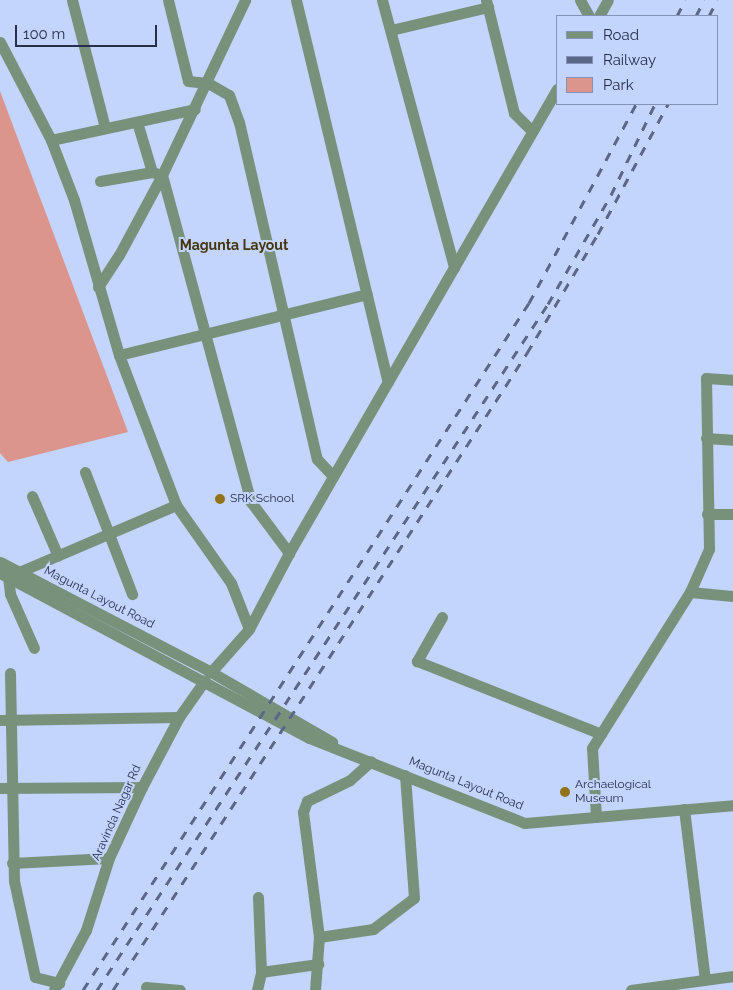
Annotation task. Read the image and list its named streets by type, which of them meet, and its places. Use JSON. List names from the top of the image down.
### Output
{
  "streets": {
    "street": ["Magunta Layout Road", "Aravinda Nagar Rd"]
  },
  "crossings": [
    ["Magunta Layout Road", "Aravinda Nagar Rd"]
  ],
  "districts": ["Magunta Layout"],
  "places": ["SRK School", "Archaelogical Museum"],
  "legend": ["Road", "Railway", "Park"],
  "scale_bar": "100 m"
}
